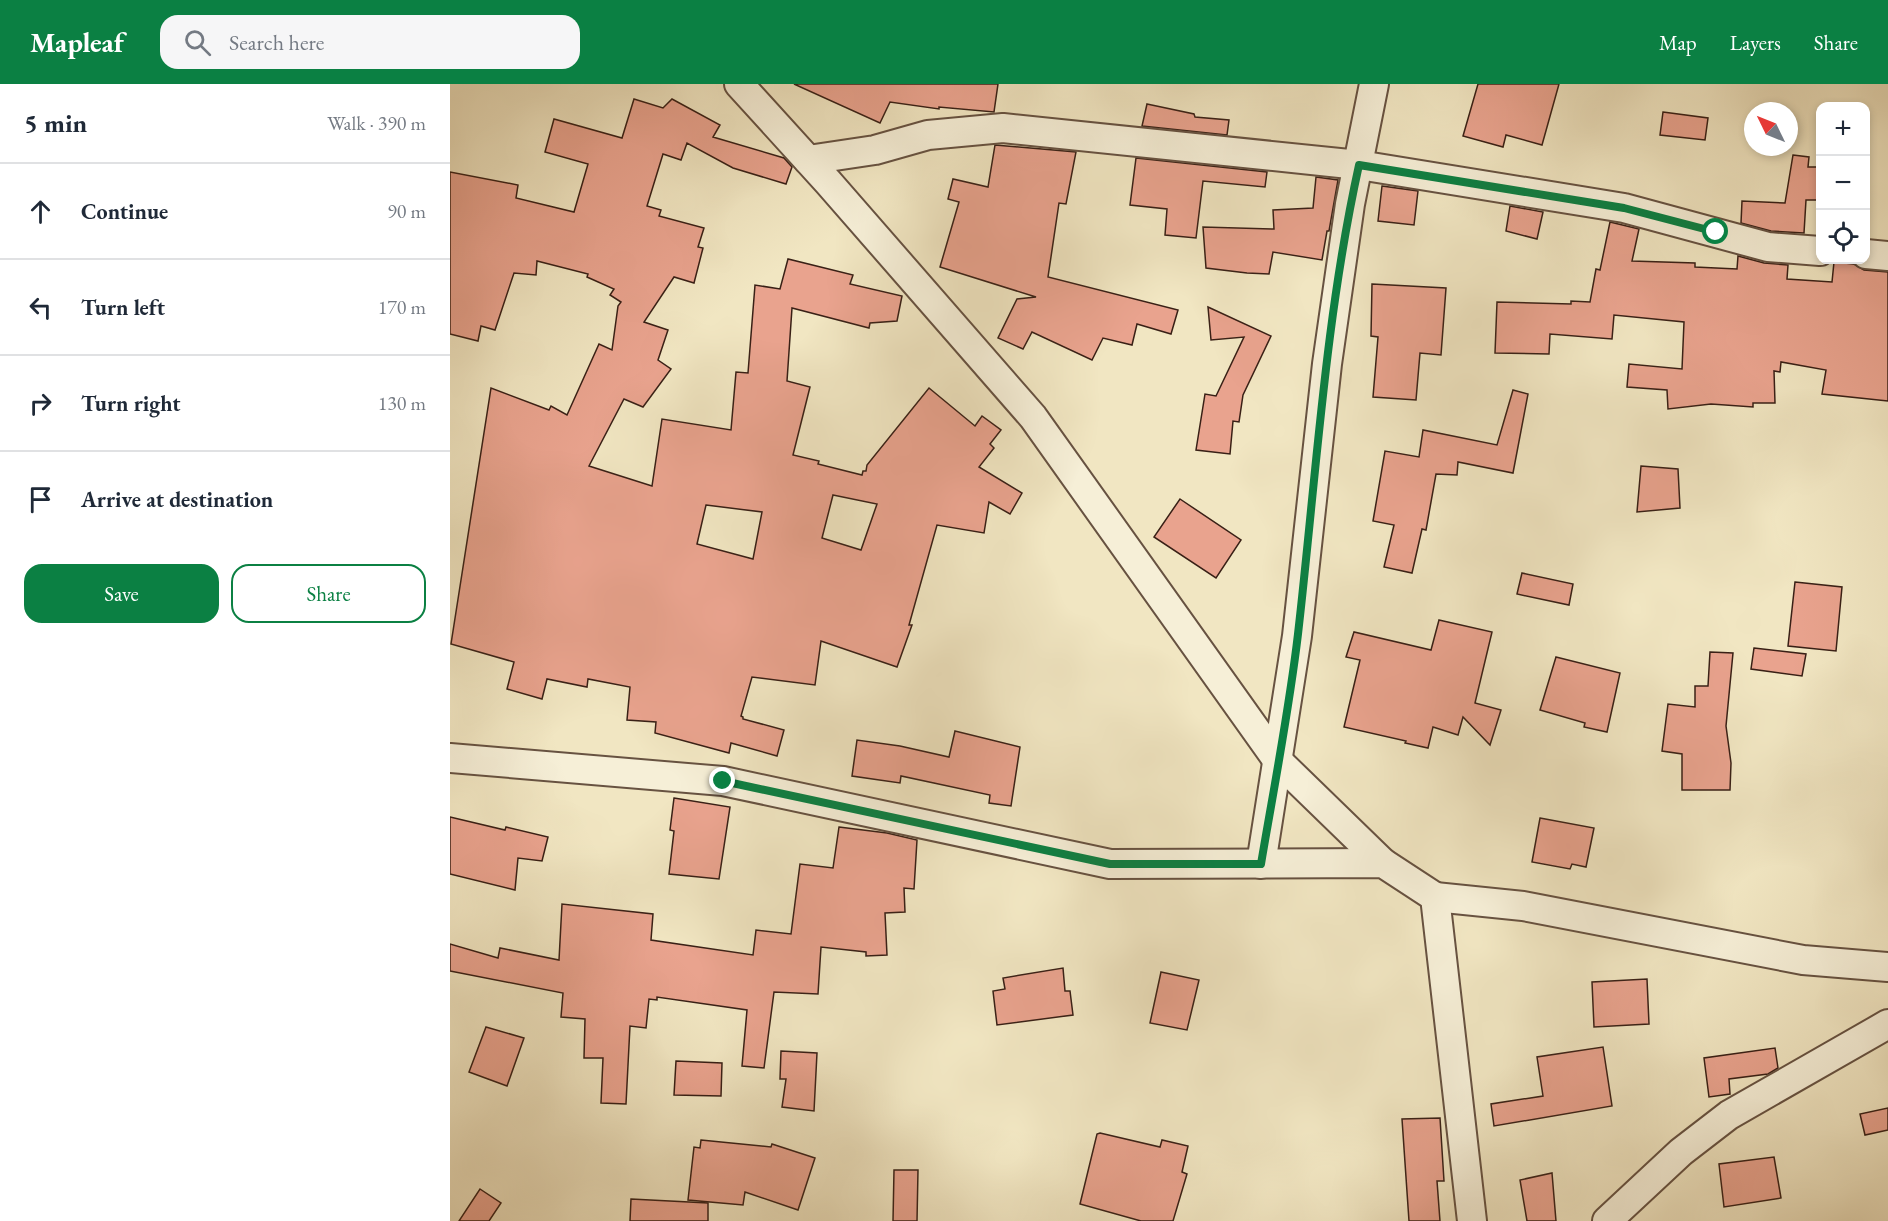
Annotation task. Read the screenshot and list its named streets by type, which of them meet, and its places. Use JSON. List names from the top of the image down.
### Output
{
  "north": "top left",
  "page": {
    "header": "Mapleaf",
    "search": "Search here",
    "nav": ["Map", "Layers", "Share"],
    "heading": ["5 min", "Walk · 390 m"],
    "map_buttons": ["+", "−"],
    "list": [
      ["Continue", "90 m"],
      ["Turn left", "170 m"],
      ["Turn right", "130 m"],
      "Arrive at destination"
    ],
    "buttons": ["Save", "Share"]
  }
}
